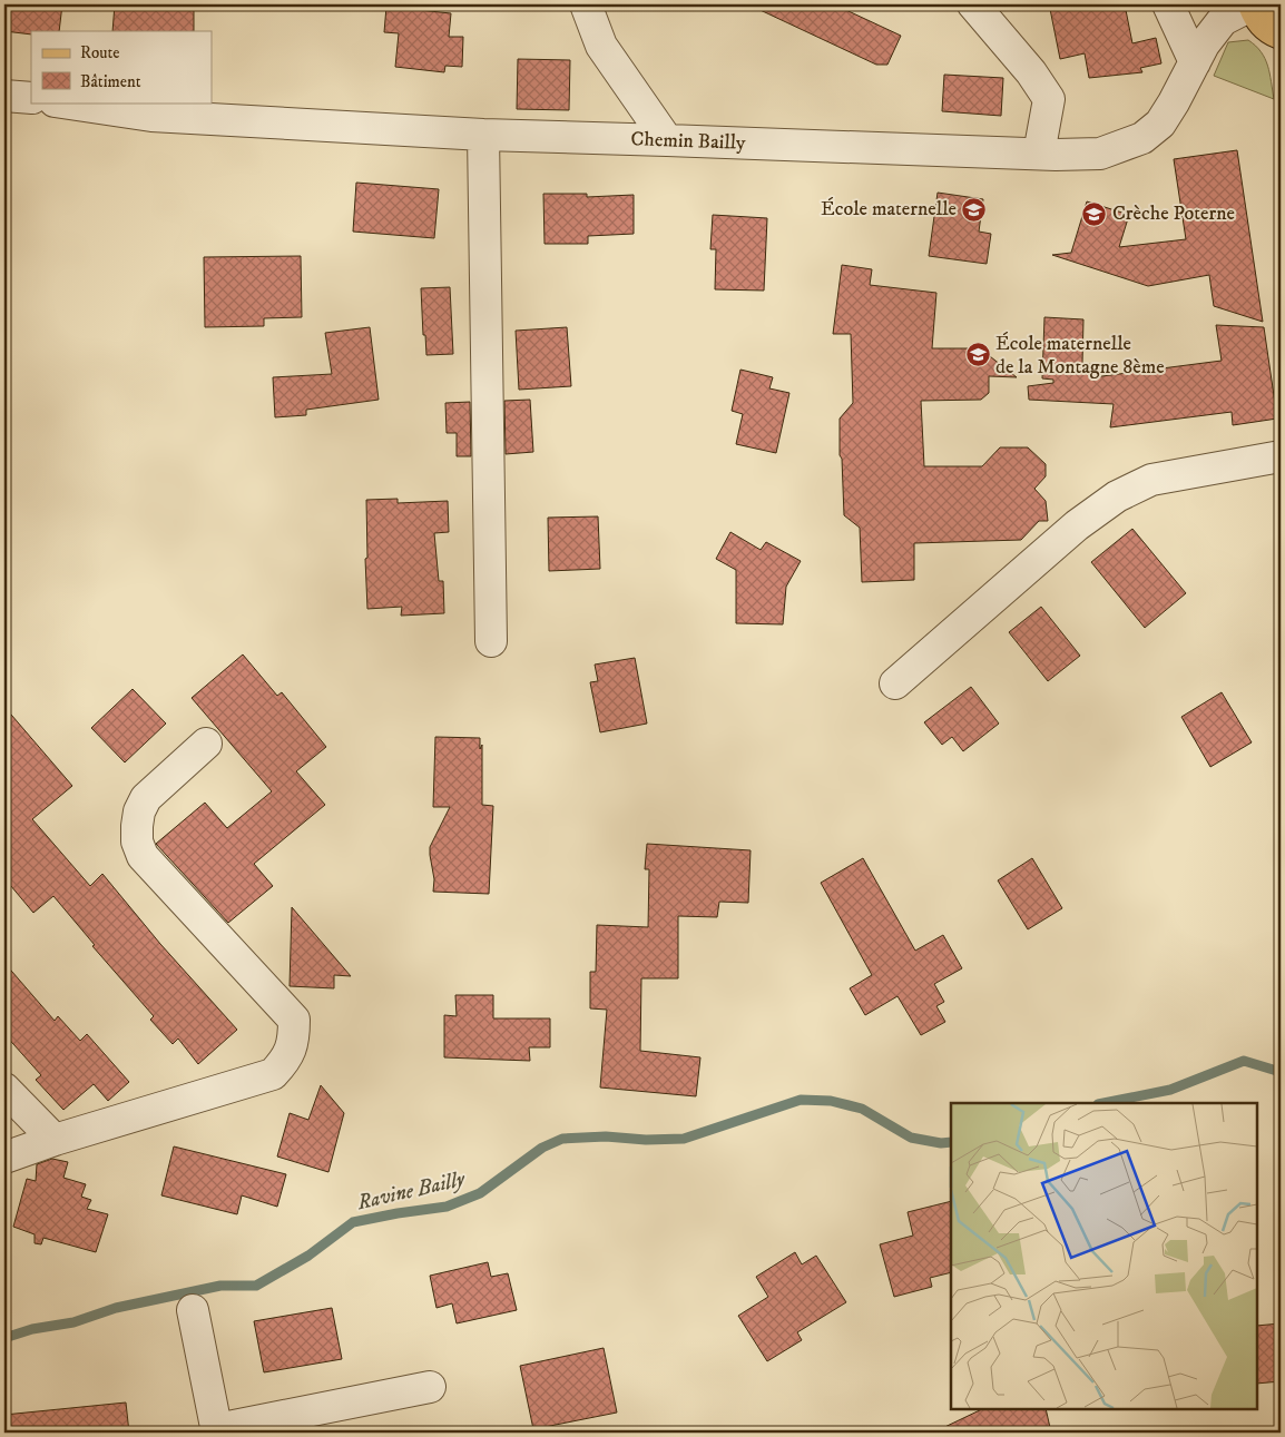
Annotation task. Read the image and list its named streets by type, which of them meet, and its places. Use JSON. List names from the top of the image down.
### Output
{
  "streets": {
    "street": ["Chemin Bailly"]
  },
  "water": ["Ravine Bailly"],
  "places": {
    "school or university": ["École maternelle", "Crèche Poterne", "École maternelle de la Montagne 8ème"]
  },
  "legend": ["Route", "Bâtiment"]
}
